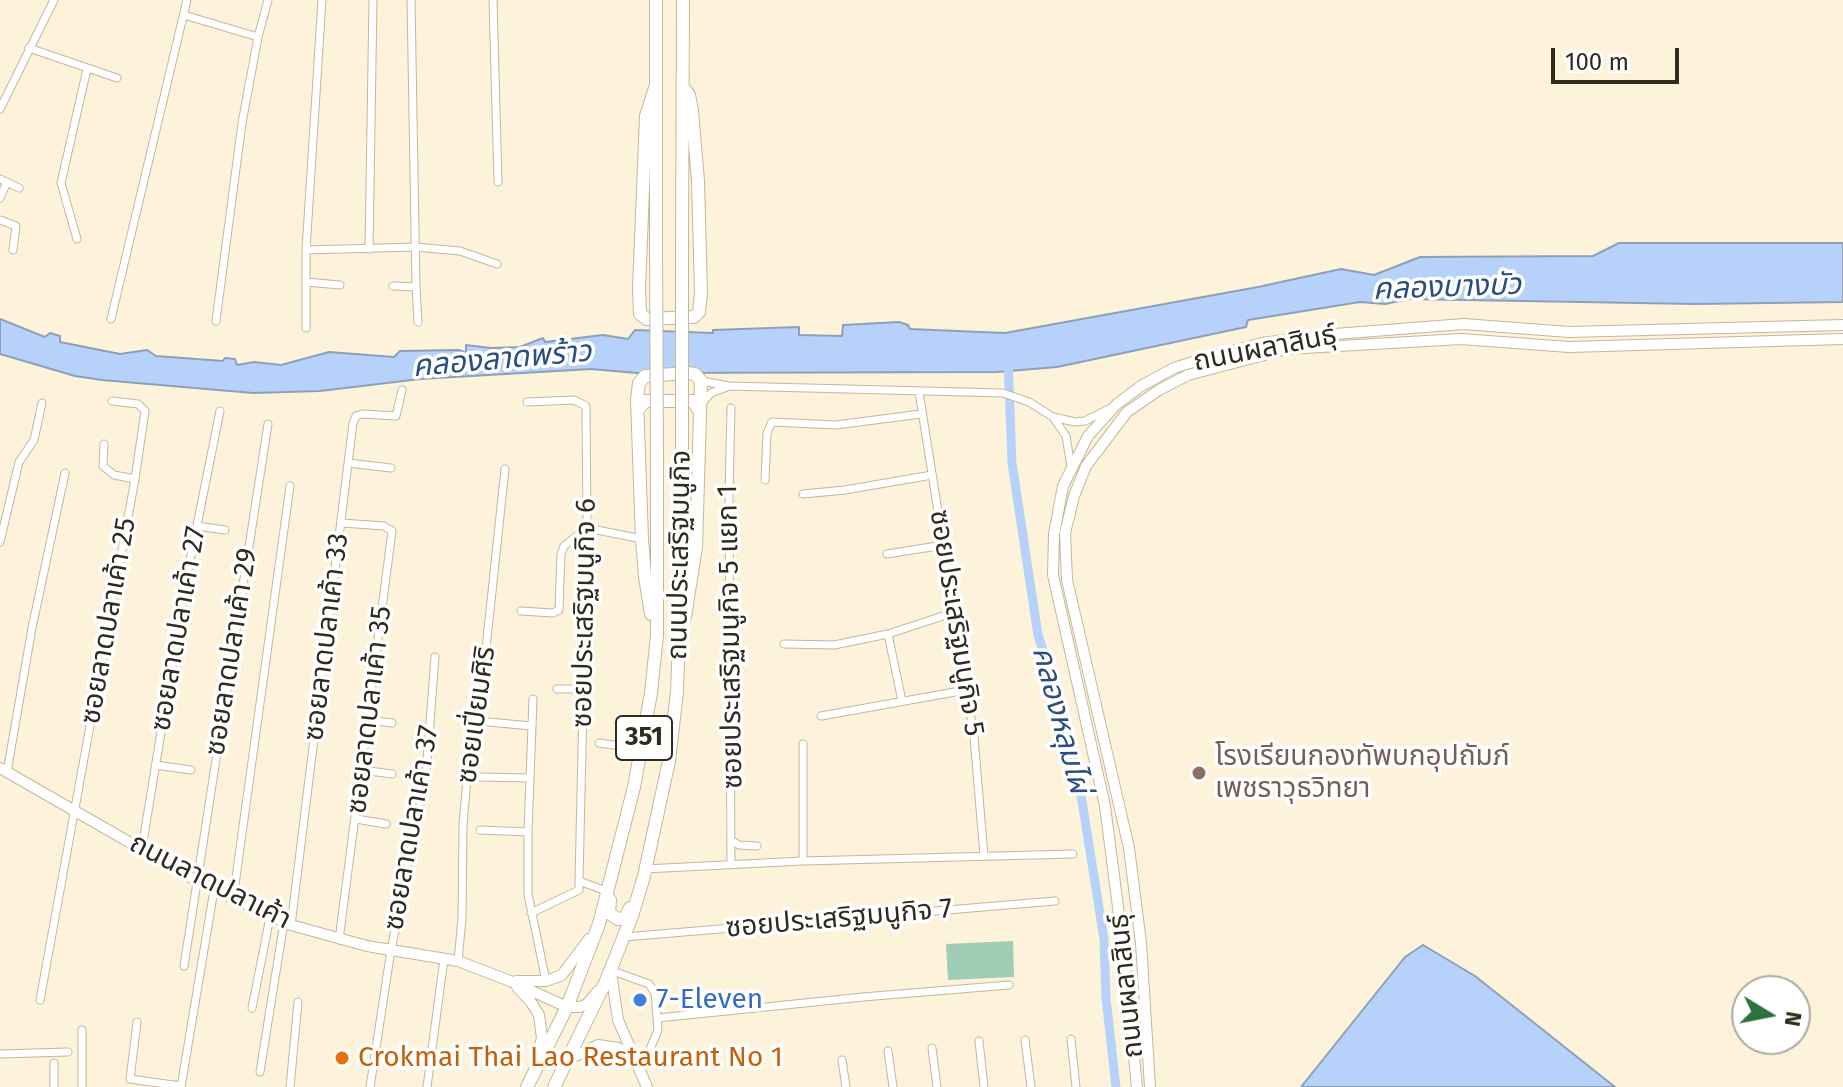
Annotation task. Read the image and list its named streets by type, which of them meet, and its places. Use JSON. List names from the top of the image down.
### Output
{
  "streets": {
    "main road": [
      "ถนนผลาสินธุ์",
      "ถนนประเสริฐมนูกิจ",
      "351",
      "ถนนลาดปลาเค้า"
    ],
    "street": [
      "ซอยประเสริฐมนูกิจ 6",
      "ซอยลาดปลาเค้า 25",
      "ซอยประเสริฐมนูกิจ 5",
      "ซอยลาดปลาเค้า 27",
      "ซอยลาดปลาเค้า 33",
      "ซอยประเสริฐมนูกิจ 5 แยก 1",
      "ซอยลาดปลาเค้า 29",
      "ซอยลาดปลาเค้า 35",
      "ซอยเปี่ยมศิริ",
      "ซอยลาดปลาเค้า 37",
      "ซอยประเสริฐมนูกิจ 7"
    ]
  },
  "crossings": [
    ["ถนนประเสริฐมนูกิจ", "ถนนลาดปลาเค้า"],
    ["ถนนประเสริฐมนูกิจ", "ซอยประเสริฐมนูกิจ 7"],
    ["ซอยลาดปลาเค้า 25", "ถนนลาดปลาเค้า"],
    ["ซอยลาดปลาเค้า 27", "ถนนลาดปลาเค้า"],
    ["ซอยลาดปลาเค้า 33", "ซอยลาดปลาเค้า 35"],
    ["ซอยลาดปลาเค้า 33", "ถนนลาดปลาเค้า"],
    ["ซอยลาดปลาเค้า 29", "ถนนลาดปลาเค้า"],
    ["ซอยลาดปลาเค้า 35", "ถนนลาดปลาเค้า"],
    ["ซอยเปี่ยมศิริ", "ถนนลาดปลาเค้า"],
    ["ซอยลาดปลาเค้า 37", "ถนนลาดปลาเค้า"]
  ],
  "water": ["คลองบางบัว", "คลองลาดพร้าว", "คลองหลุมไผ่"],
  "places": ["โรงเรียนกองทัพบกอุปถัมภ์ เพชราวุธวิทยา", "7-Eleven", "Crokmai Thai Lao Restaurant No 1"],
  "scale_bar": "100 m",
  "north": "right"
}
